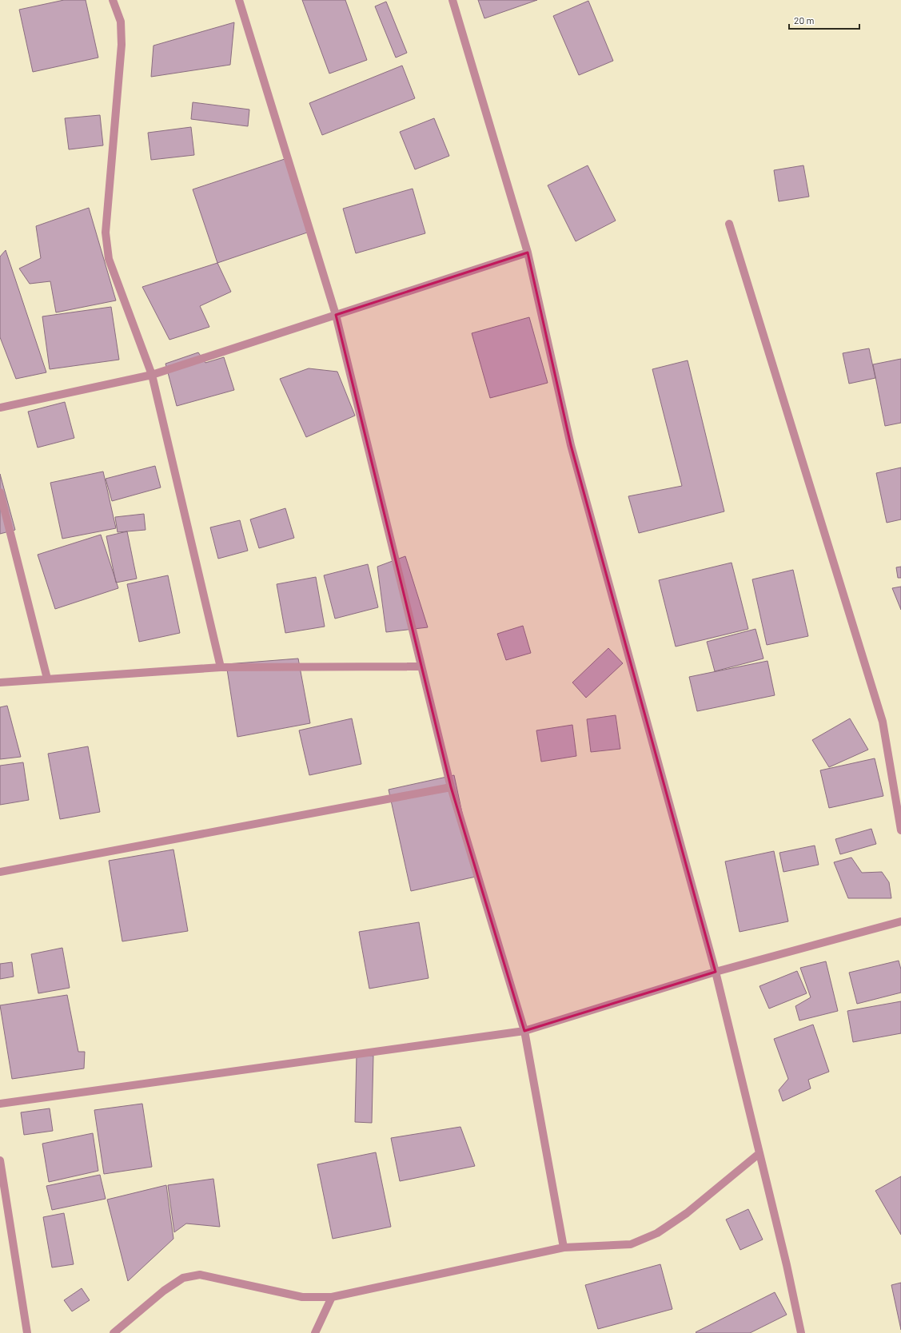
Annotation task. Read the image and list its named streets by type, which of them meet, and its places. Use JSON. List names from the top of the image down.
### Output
{
  "scale_bar": "20 m"
}
